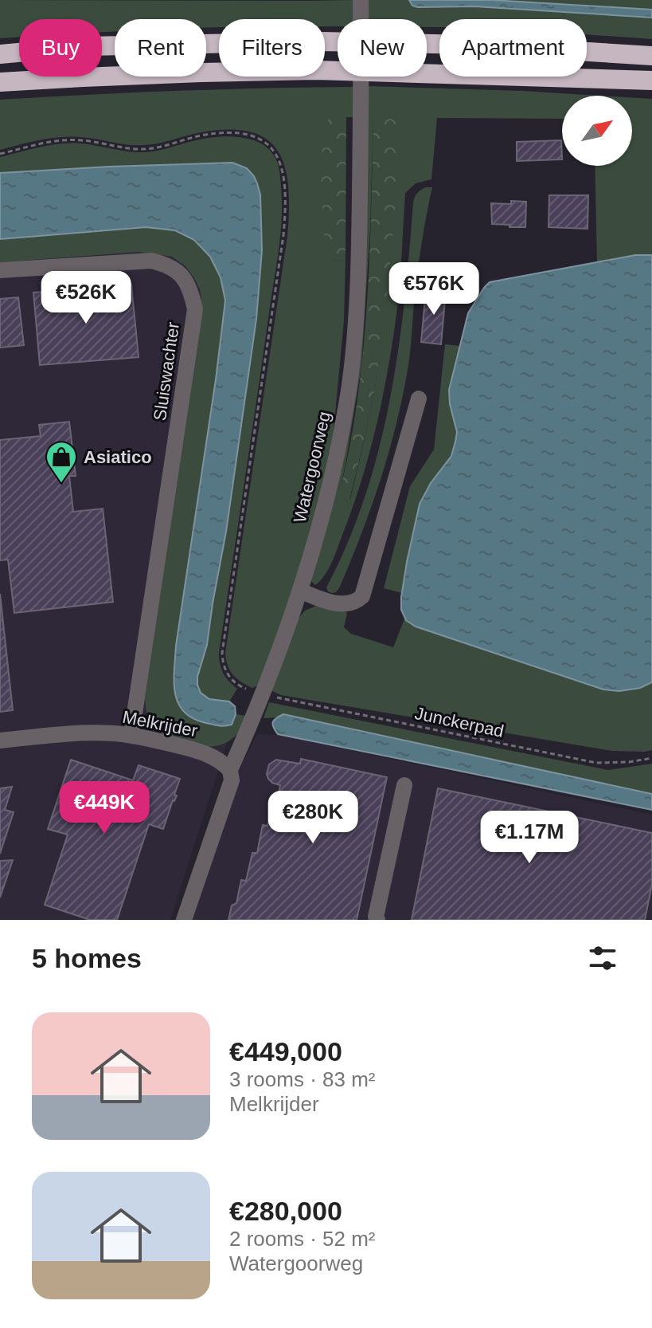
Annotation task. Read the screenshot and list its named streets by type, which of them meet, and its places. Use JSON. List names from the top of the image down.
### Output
{
  "streets": {
    "street": ["Sluiswachter", "Watergoorweg", "Melkrijder"],
    "path": ["Junckerpad"]
  },
  "crossings": [
    ["Sluiswachter", "Melkrijder"],
    ["Watergoorweg", "Junckerpad"],
    ["Watergoorweg", "Melkrijder"]
  ],
  "places": {
    "shop": ["Asiatico"]
  },
  "north": "top right",
  "page": {
    "chip": [
      "Buy",
      "Rent",
      "Filters",
      "New",
      "Apartment"
    ],
    "price": [
      "€576K",
      "€526K",
      "€449K",
      "€280K",
      "€1.17M"
    ],
    "heading": "5 homes",
    "list": [
      {
        "name": "€449,000",
        "note": "3 rooms · 83 m² · Melkrijder"
      },
      {
        "name": "€280,000",
        "note": "2 rooms · 52 m² · Watergoorweg"
      }
    ]
  }
}
